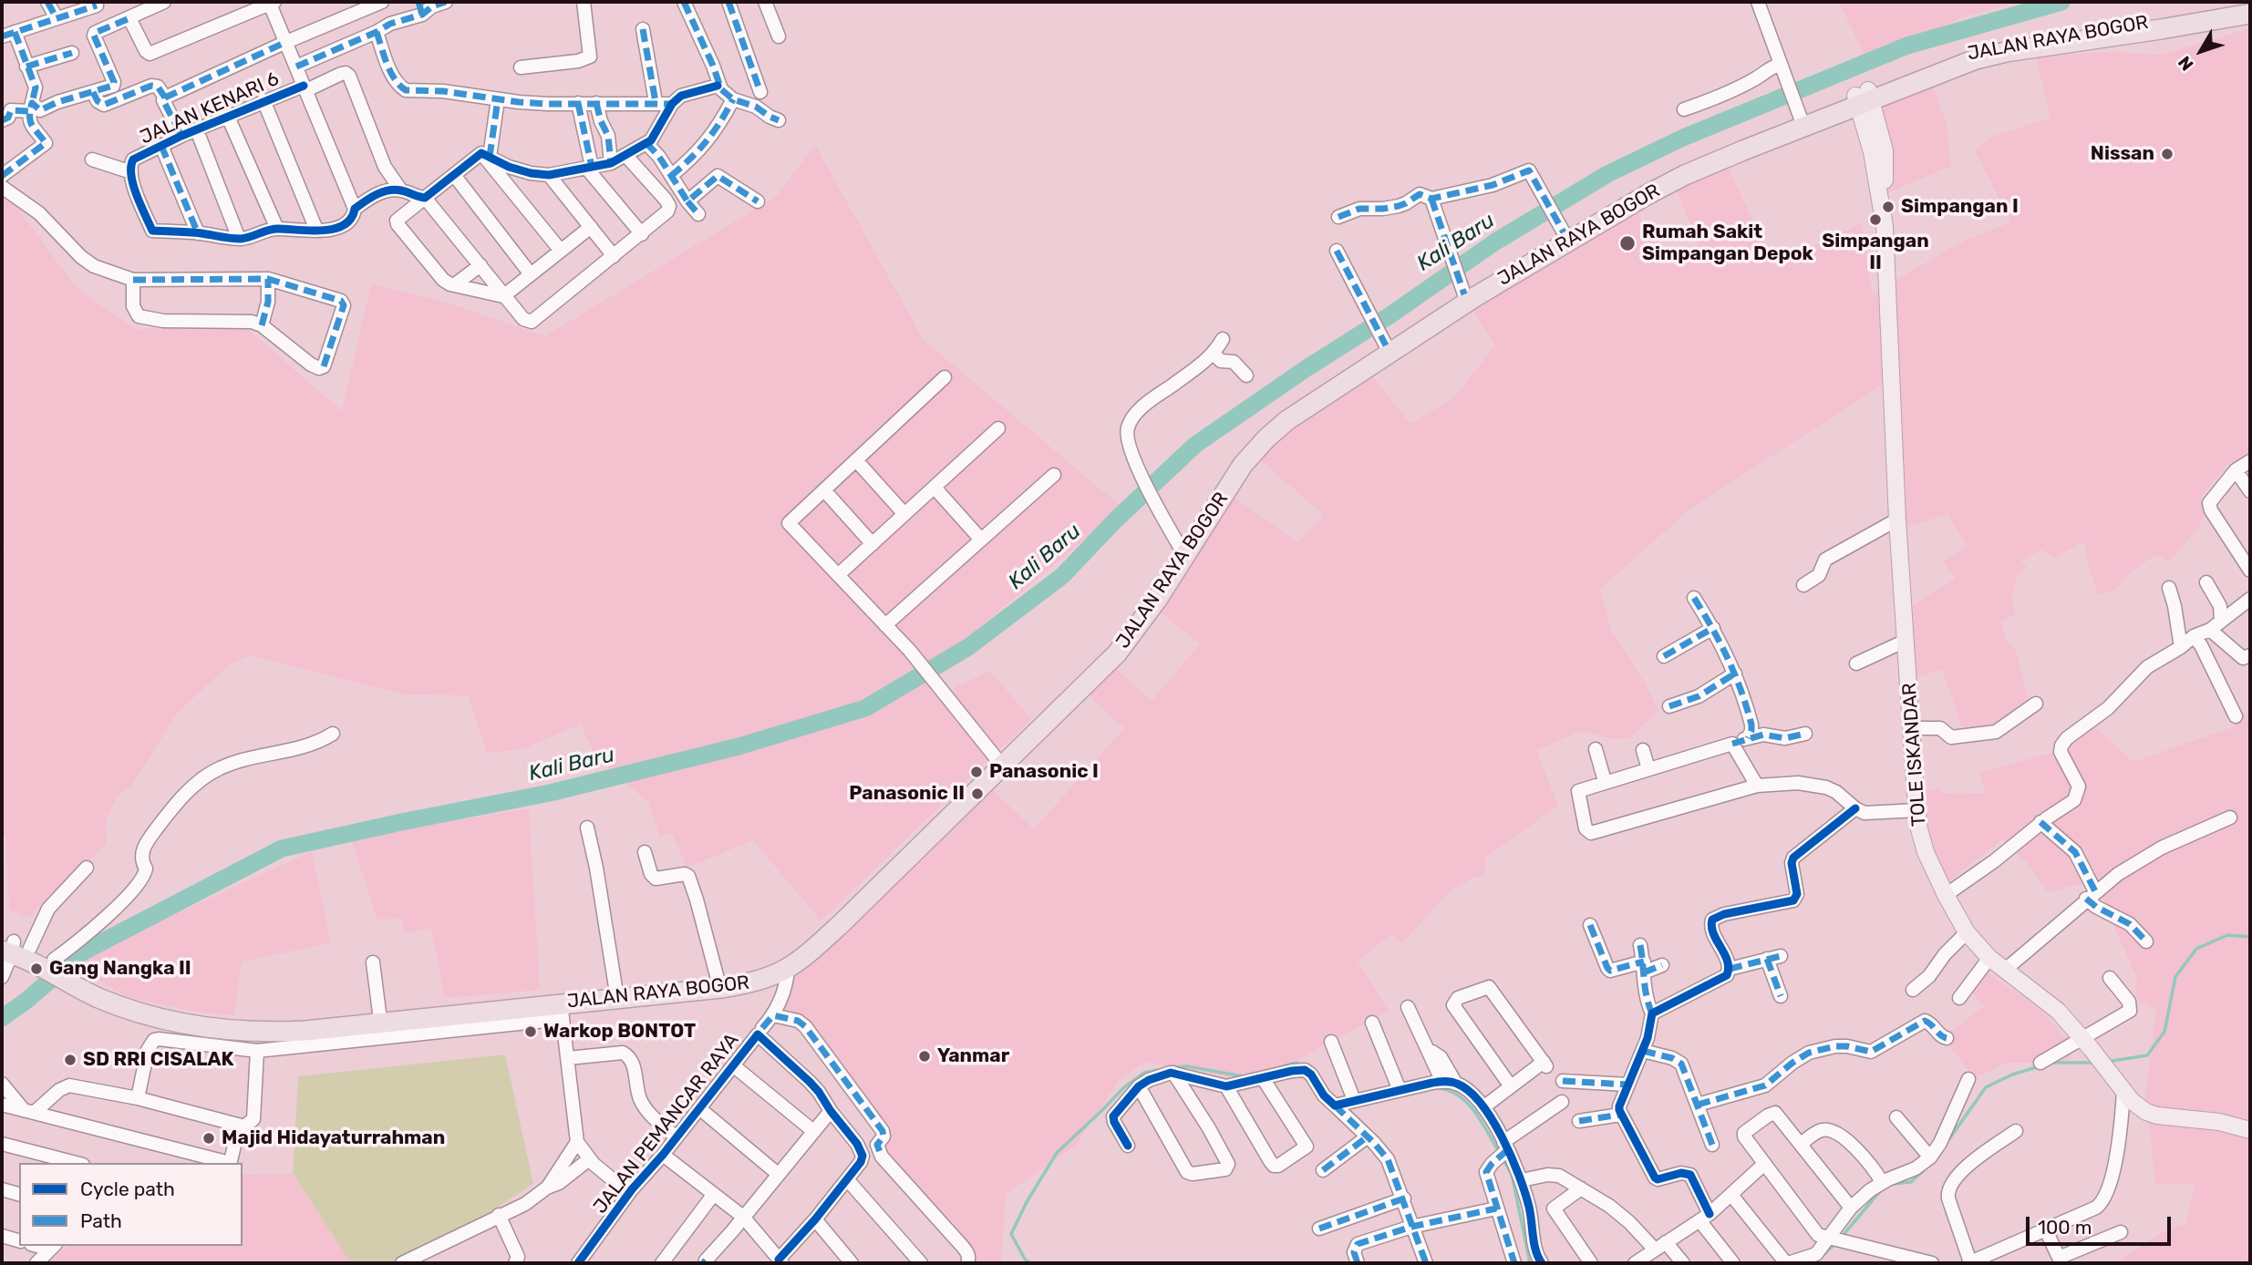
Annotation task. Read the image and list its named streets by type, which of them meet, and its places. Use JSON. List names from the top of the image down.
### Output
{
  "streets": {
    "highway": ["JALAN RAYA BOGOR"],
    "main road": ["TOLE ISKANDAR"],
    "street": ["JALAN KENARI 6", "JALAN PEMANCAR RAYA"]
  },
  "crossings": [
    ["JALAN RAYA BOGOR", "TOLE ISKANDAR"],
    ["JALAN RAYA BOGOR", "JALAN PEMANCAR RAYA"]
  ],
  "water": ["Kali Baru"],
  "places": [
    "Nissan",
    "Simpangan I",
    "Simpangan II",
    "Rumah Sakit Simpangan Depok",
    "Panasonic I",
    "Panasonic II",
    "Gang Nangka II",
    "Warkop BONTOT",
    "Yanmar",
    "SD RRI CISALAK",
    "Majid Hidayaturrahman"
  ],
  "legend": ["Cycle path", "Path"],
  "scale_bar": "100 m",
  "north": "bottom left"
}
